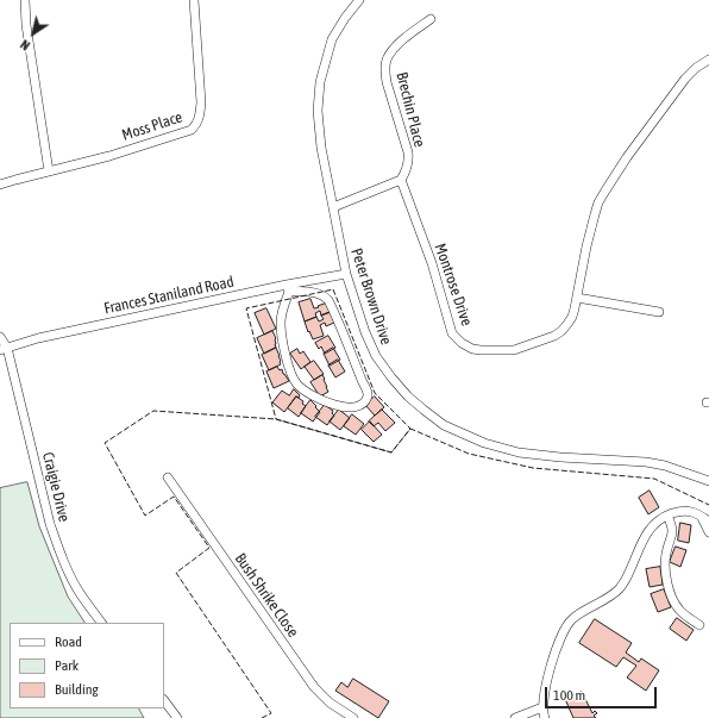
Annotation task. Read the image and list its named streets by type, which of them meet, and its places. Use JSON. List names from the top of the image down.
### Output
{
  "streets": {
    "street": [
      "Brechin Place",
      "Moss Place",
      "Montrose Drive",
      "Frances Staniland Road",
      "Peter Brown Drive",
      "Craigie Drive",
      "Bush Shrike Close"
    ]
  },
  "crossings": [
    ["Brechin Place", "Montrose Drive"],
    ["Frances Staniland Road", "Peter Brown Drive"],
    ["Frances Staniland Road", "Craigie Drive"]
  ],
  "legend": ["Road", "Park", "Building"],
  "scale_bar": "100 m",
  "north": "bottom left"
}
